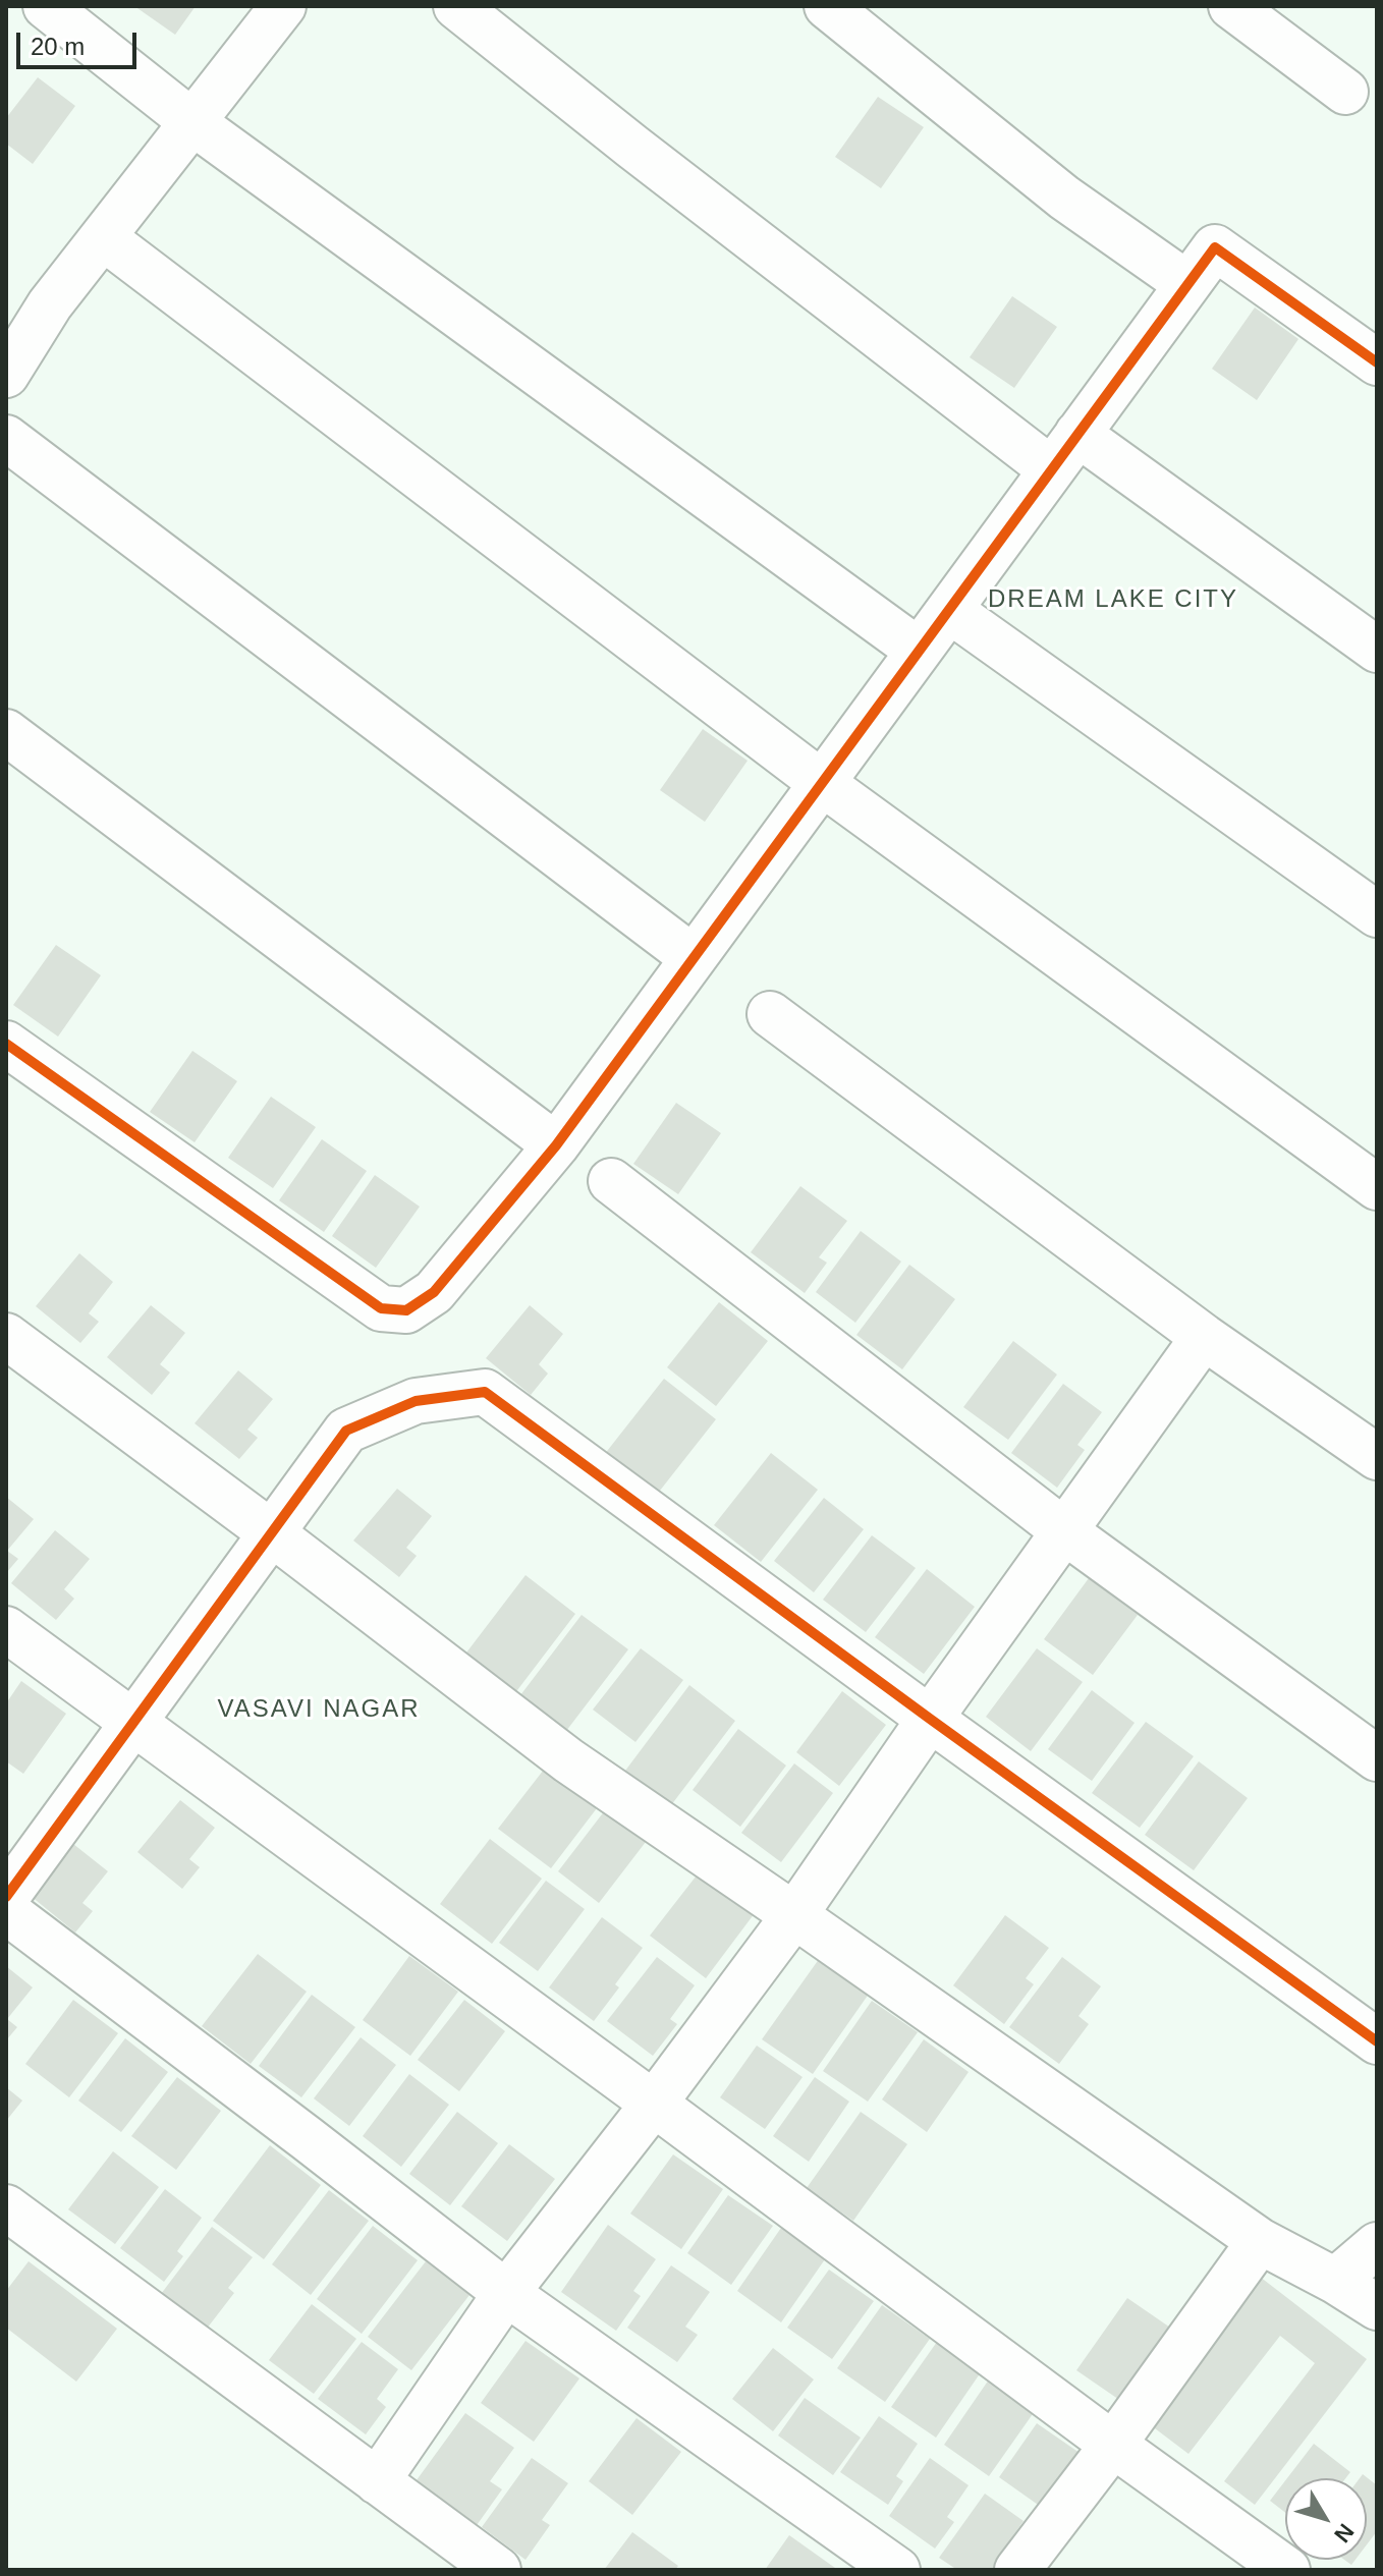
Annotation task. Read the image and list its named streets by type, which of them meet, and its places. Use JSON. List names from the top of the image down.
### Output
{
  "districts": ["DREAM LAKE CITY", "VASAVI NAGAR"],
  "scale_bar": "20 m",
  "north": "bottom right"
}
